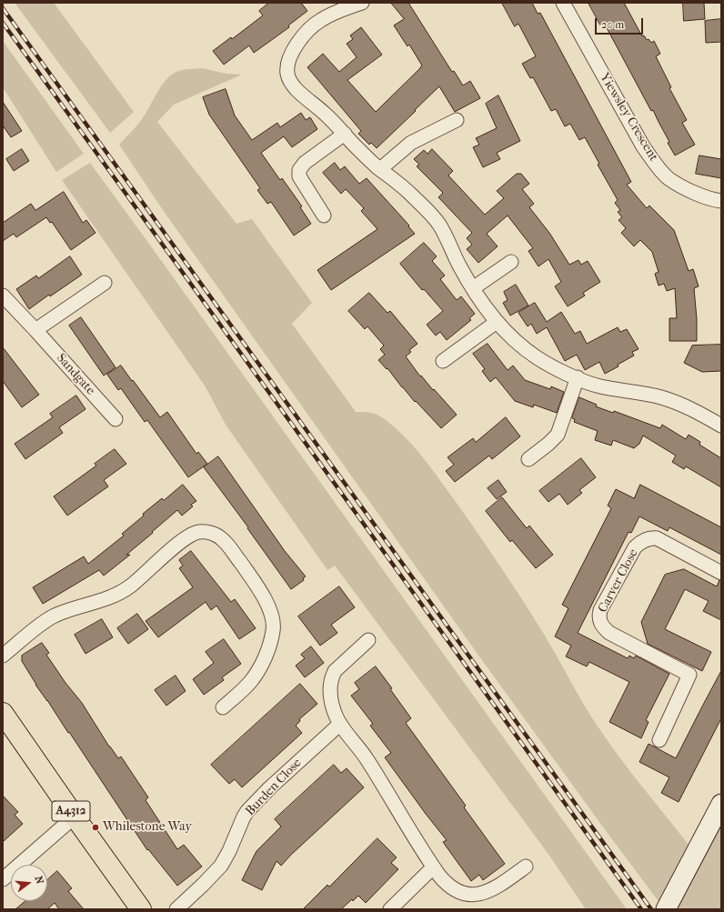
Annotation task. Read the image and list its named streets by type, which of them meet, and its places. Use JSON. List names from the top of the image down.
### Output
{
  "streets": {
    "main road": ["A4312"],
    "street": [
      "Yiewsley Crescent",
      "Sandgate",
      "Carver Close",
      "Burden Close"
    ]
  },
  "places": ["Whilestone Way"],
  "scale_bar": "20 m",
  "north": "right"
}
